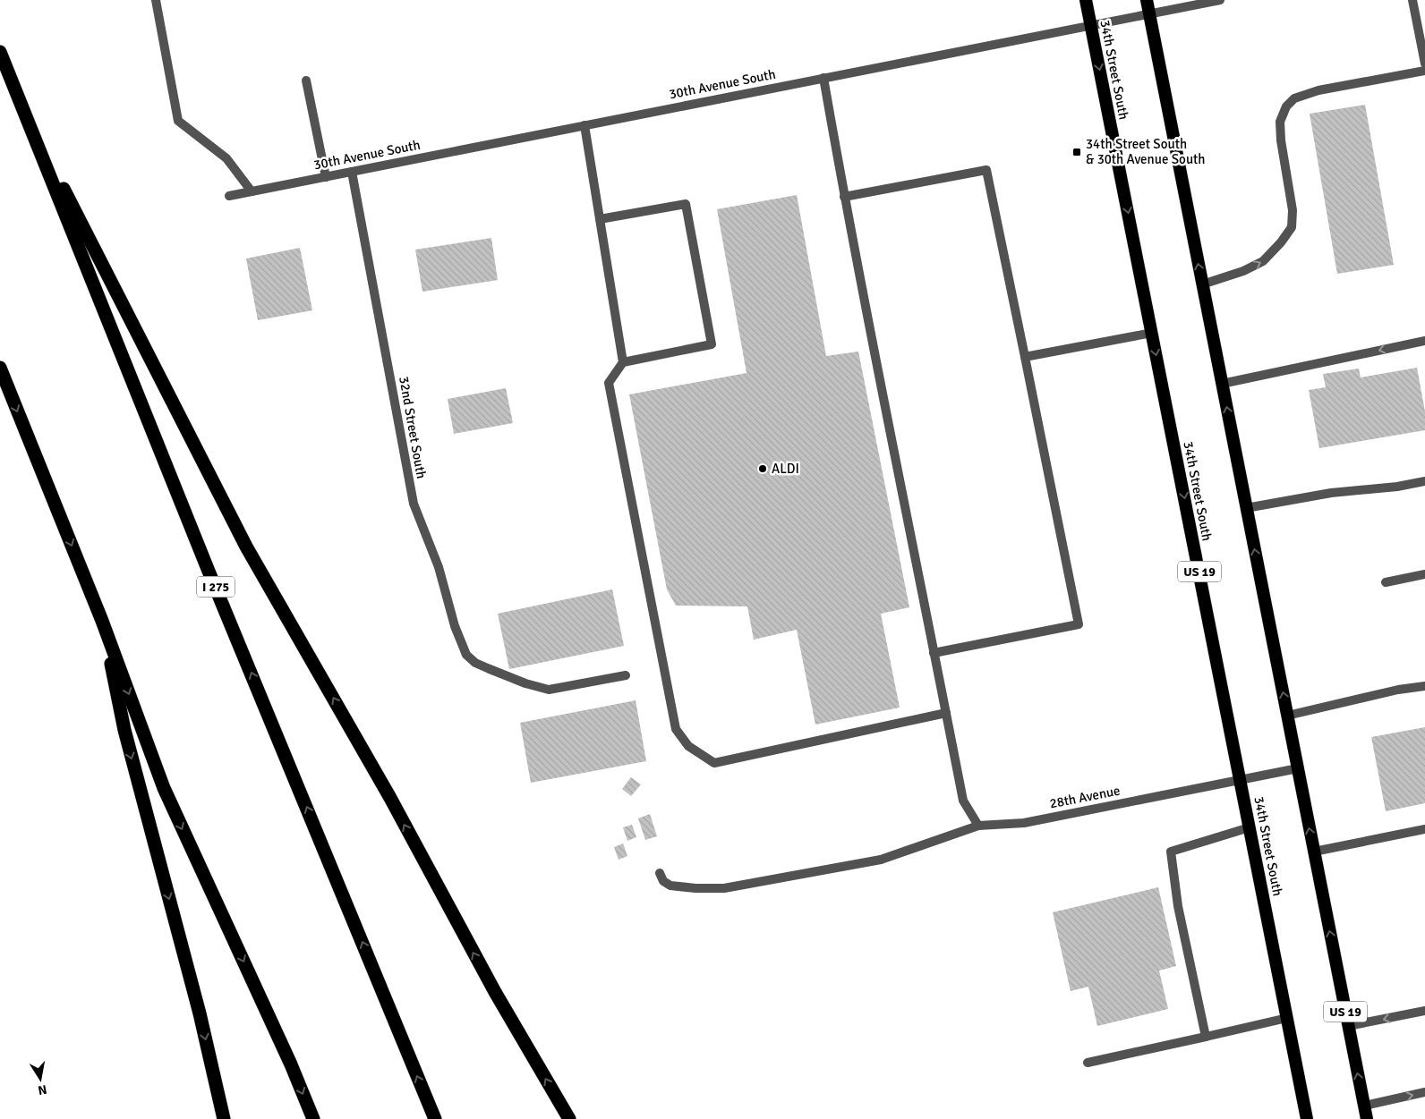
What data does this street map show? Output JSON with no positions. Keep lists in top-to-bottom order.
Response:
{
  "streets": {
    "highway": ["34th Street South", "US 19", "I 275"],
    "street": ["30th Avenue South", "32nd Street South", "28th Avenue"]
  },
  "crossings": [
    ["34th Street South", "30th Avenue South"],
    ["34th Street South", "28th Avenue"],
    ["30th Avenue South", "32nd Street South"],
    ["30th Avenue South", "US 19"],
    ["US 19", "28th Avenue"]
  ],
  "places": {
    "transit": ["34th Street South & 30th Avenue South"],
    "other": ["ALDI"]
  },
  "north": "bottom"
}
